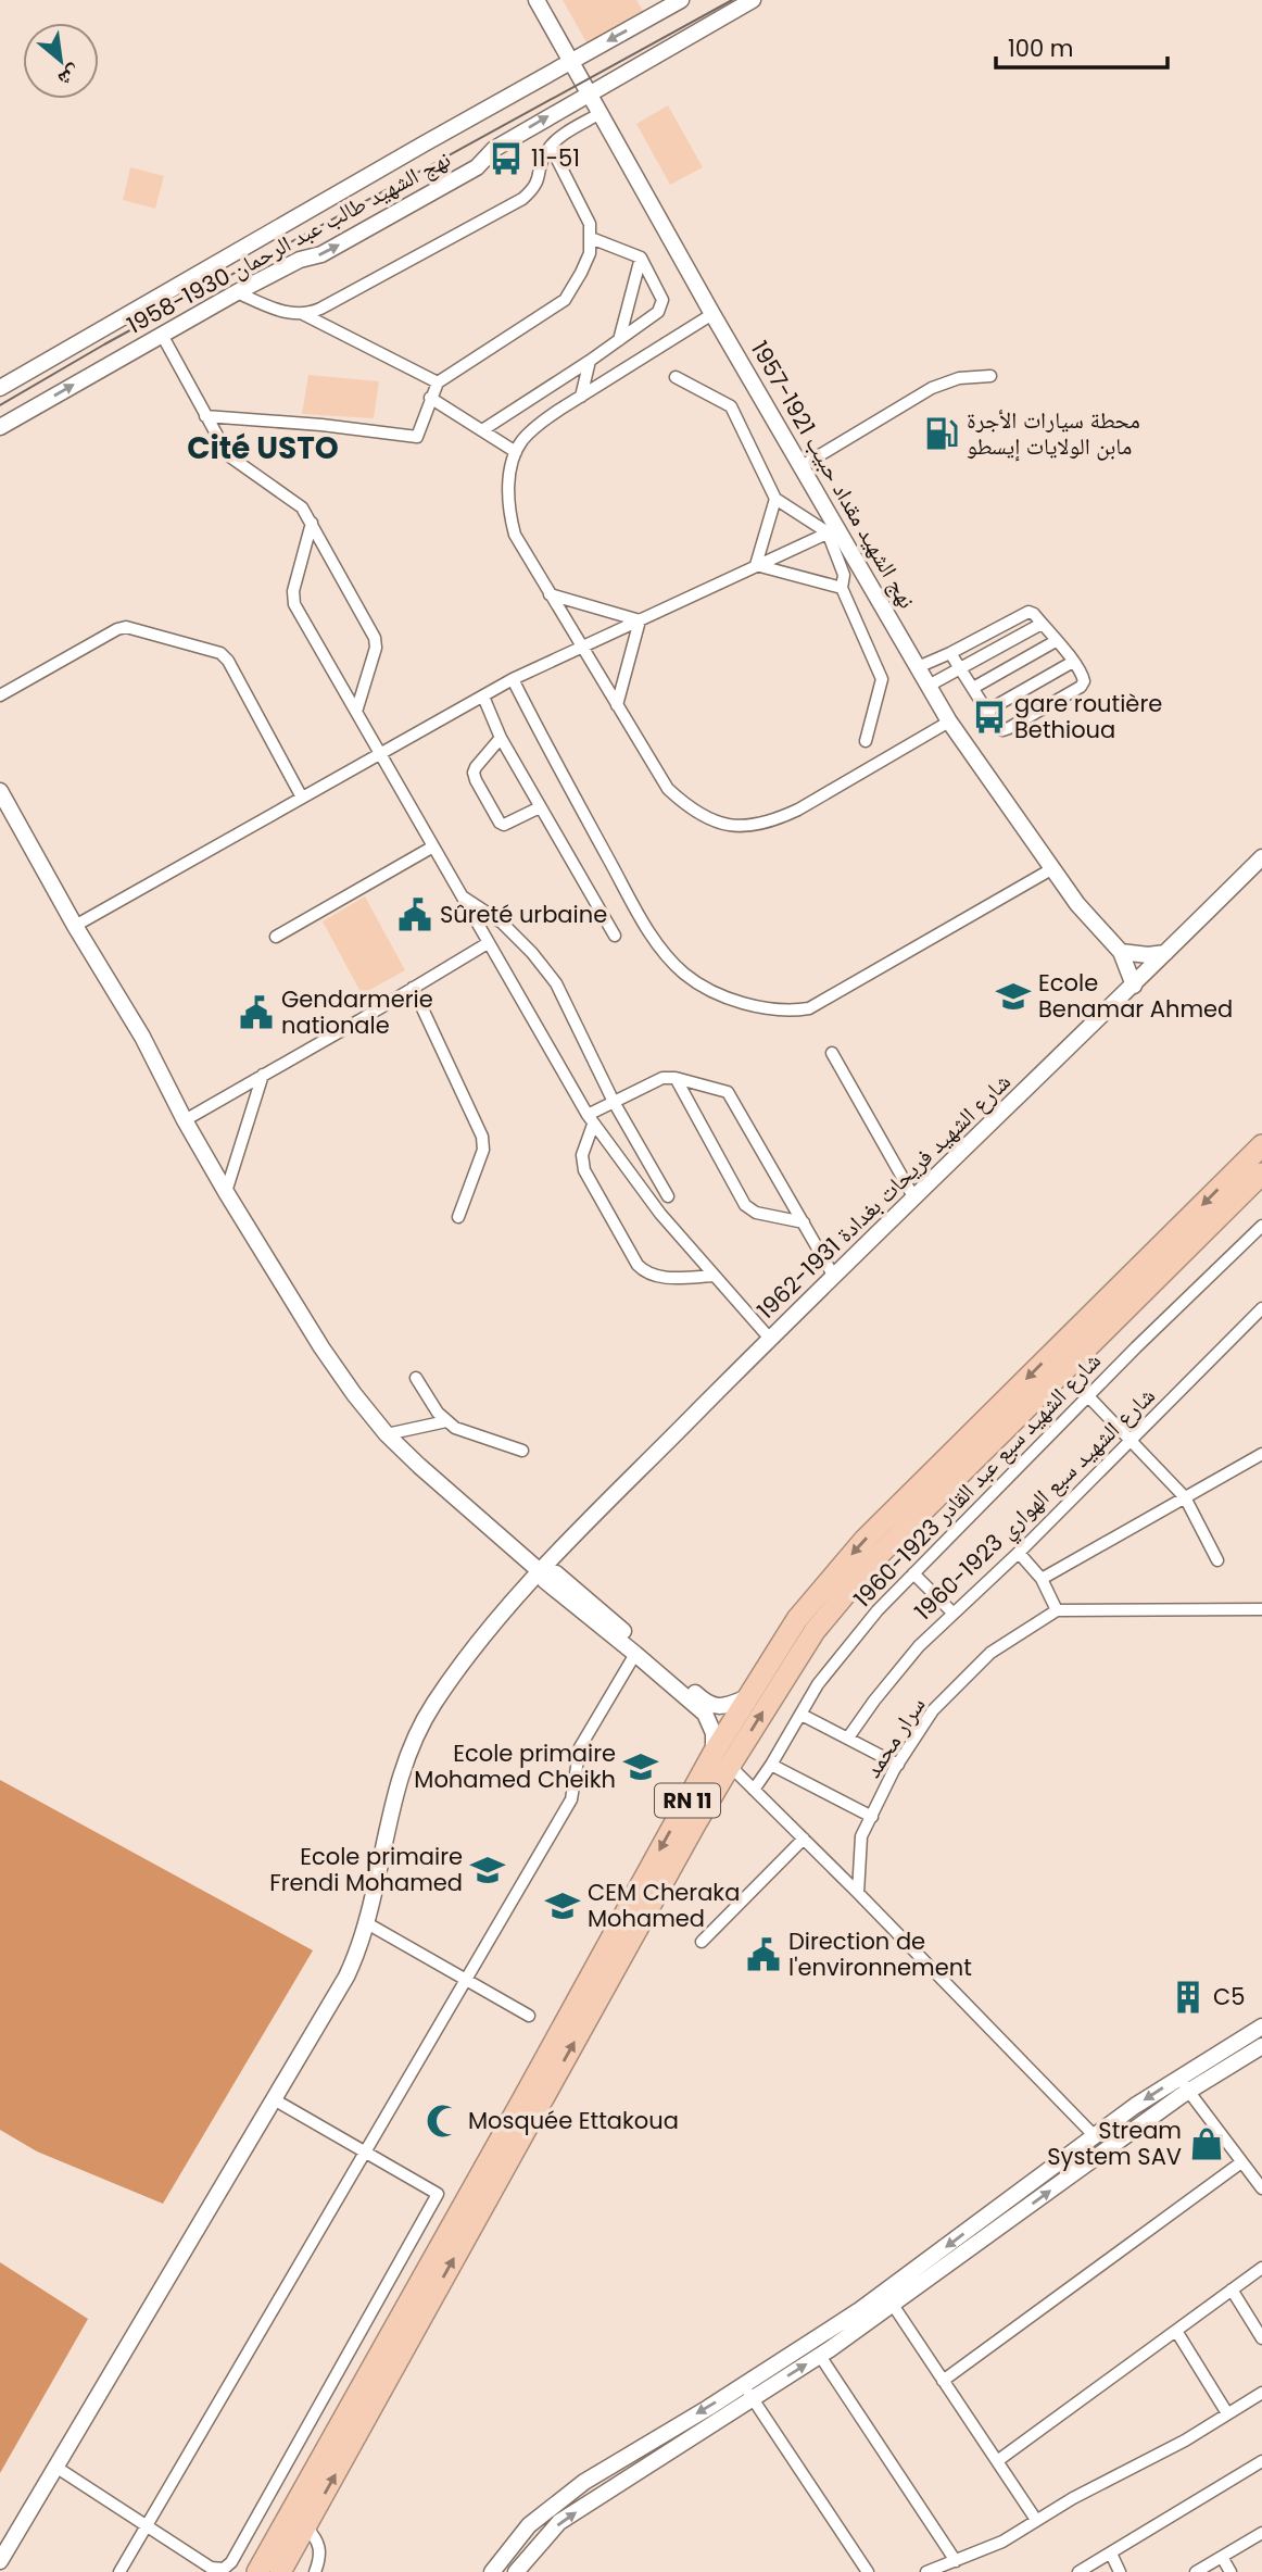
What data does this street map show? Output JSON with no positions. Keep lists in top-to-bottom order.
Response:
{
  "streets": {
    "highway": ["RN 11"],
    "main road": ["نهج الشهيد طالب عبد الرحمان 1930-1958", "نهج الشهيد مقداد حبيب 1921-1957", "شارع الشهيد فريحات بغدادة 1931-1962"],
    "street": ["شارع الشهيد سبع عبد القادر 1923-1960", "شارع الشهيد سبع الهواري 1923-1960", "سرار محمد"]
  },
  "crossings": [
    ["نهج الشهيد طالب عبد الرحمان 1930-1958", "نهج الشهيد مقداد حبيب 1921-1957"]
  ],
  "districts": ["Cité USTO"],
  "places": {
    "bus stop": ["11-51", "gare routière Bethioua"],
    "fuel station": ["محطة سيارات الأجرة مابن الولايات إيسطو"],
    "public building": ["Sûreté urbaine", "Gendarmerie nationale", "Direction de l'environnement"],
    "school or university": [
      "Ecole Benamar Ahmed",
      "Ecole primaire Mohamed Cheikh",
      "Ecole primaire Frendi Mohamed",
      "CEM Cheraka Mohamed"
    ],
    "building": ["C5"],
    "mosque": ["Mosquée Ettakoua"],
    "shop": ["Stream System SAV"]
  },
  "scale_bar": "100 m",
  "north": "bottom right"
}
